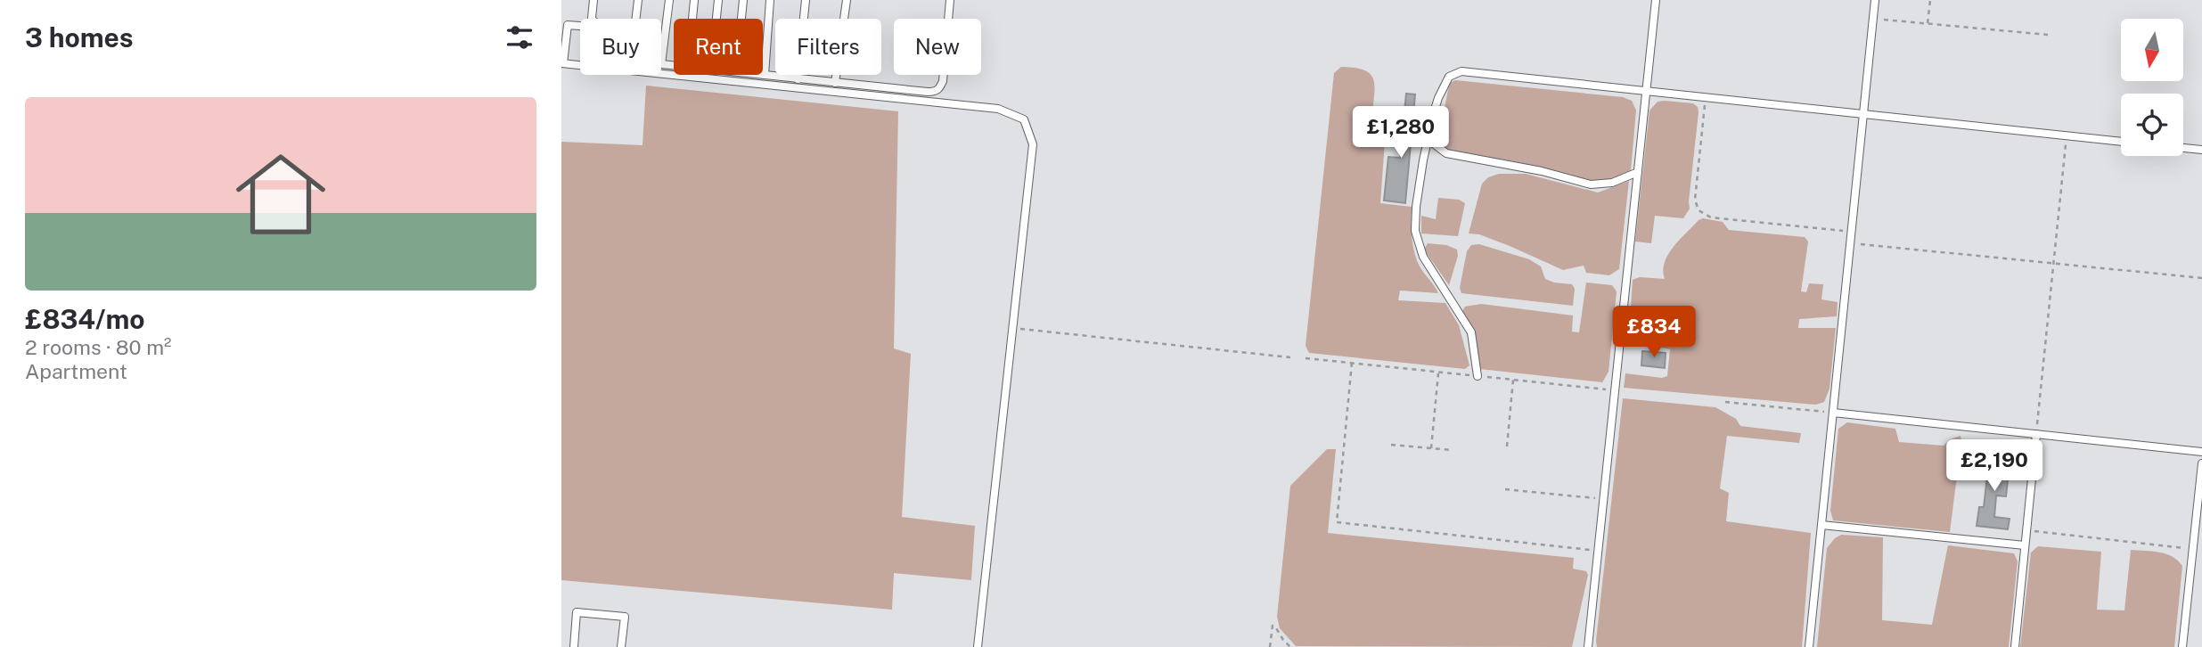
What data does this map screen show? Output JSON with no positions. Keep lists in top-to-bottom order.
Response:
{
  "north": "bottom",
  "page": {
    "heading": "3 homes",
    "chip": [
      "Buy",
      "Rent",
      "Filters",
      "New"
    ],
    "list": [
      {
        "name": "£834/mo",
        "note": "2 rooms · 80 m² · Apartment"
      }
    ],
    "price": ["£1,280", "£834", "£2,190"]
  }
}
